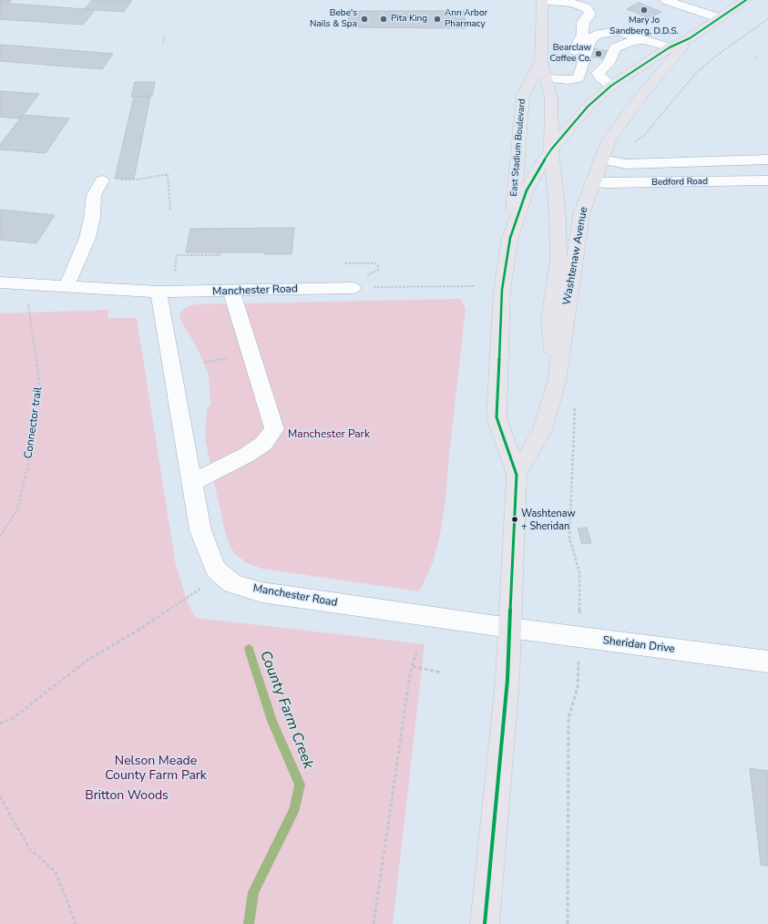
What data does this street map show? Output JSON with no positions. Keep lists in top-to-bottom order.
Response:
{
  "streets": {
    "main road": ["East Stadium Boulevard", "Washtenaw Avenue"],
    "street": ["Bedford Road", "Manchester Road", "Sheridan Drive"],
    "path": ["Connector trail"]
  },
  "crossings": [
    ["East Stadium Boulevard", "Washtenaw Avenue"],
    ["Bedford Road", "Washtenaw Avenue"],
    ["Washtenaw Avenue", "Manchester Road"],
    ["Washtenaw Avenue", "Sheridan Drive"],
    ["Manchester Road", "Sheridan Drive"]
  ],
  "water": ["County Farm Creek"],
  "parks": ["Manchester Park", "Nelson Meade County Farm Park", "Britton Woods"],
  "places": [
    "Mary Jo Sandberg, D.D.S.",
    "Bebe's Nails & Spa",
    "Pita King",
    "Ann Arbor Pharmacy",
    "Bearclaw Coffee Co.",
    "Washtenaw + Sheridan"
  ]
}
